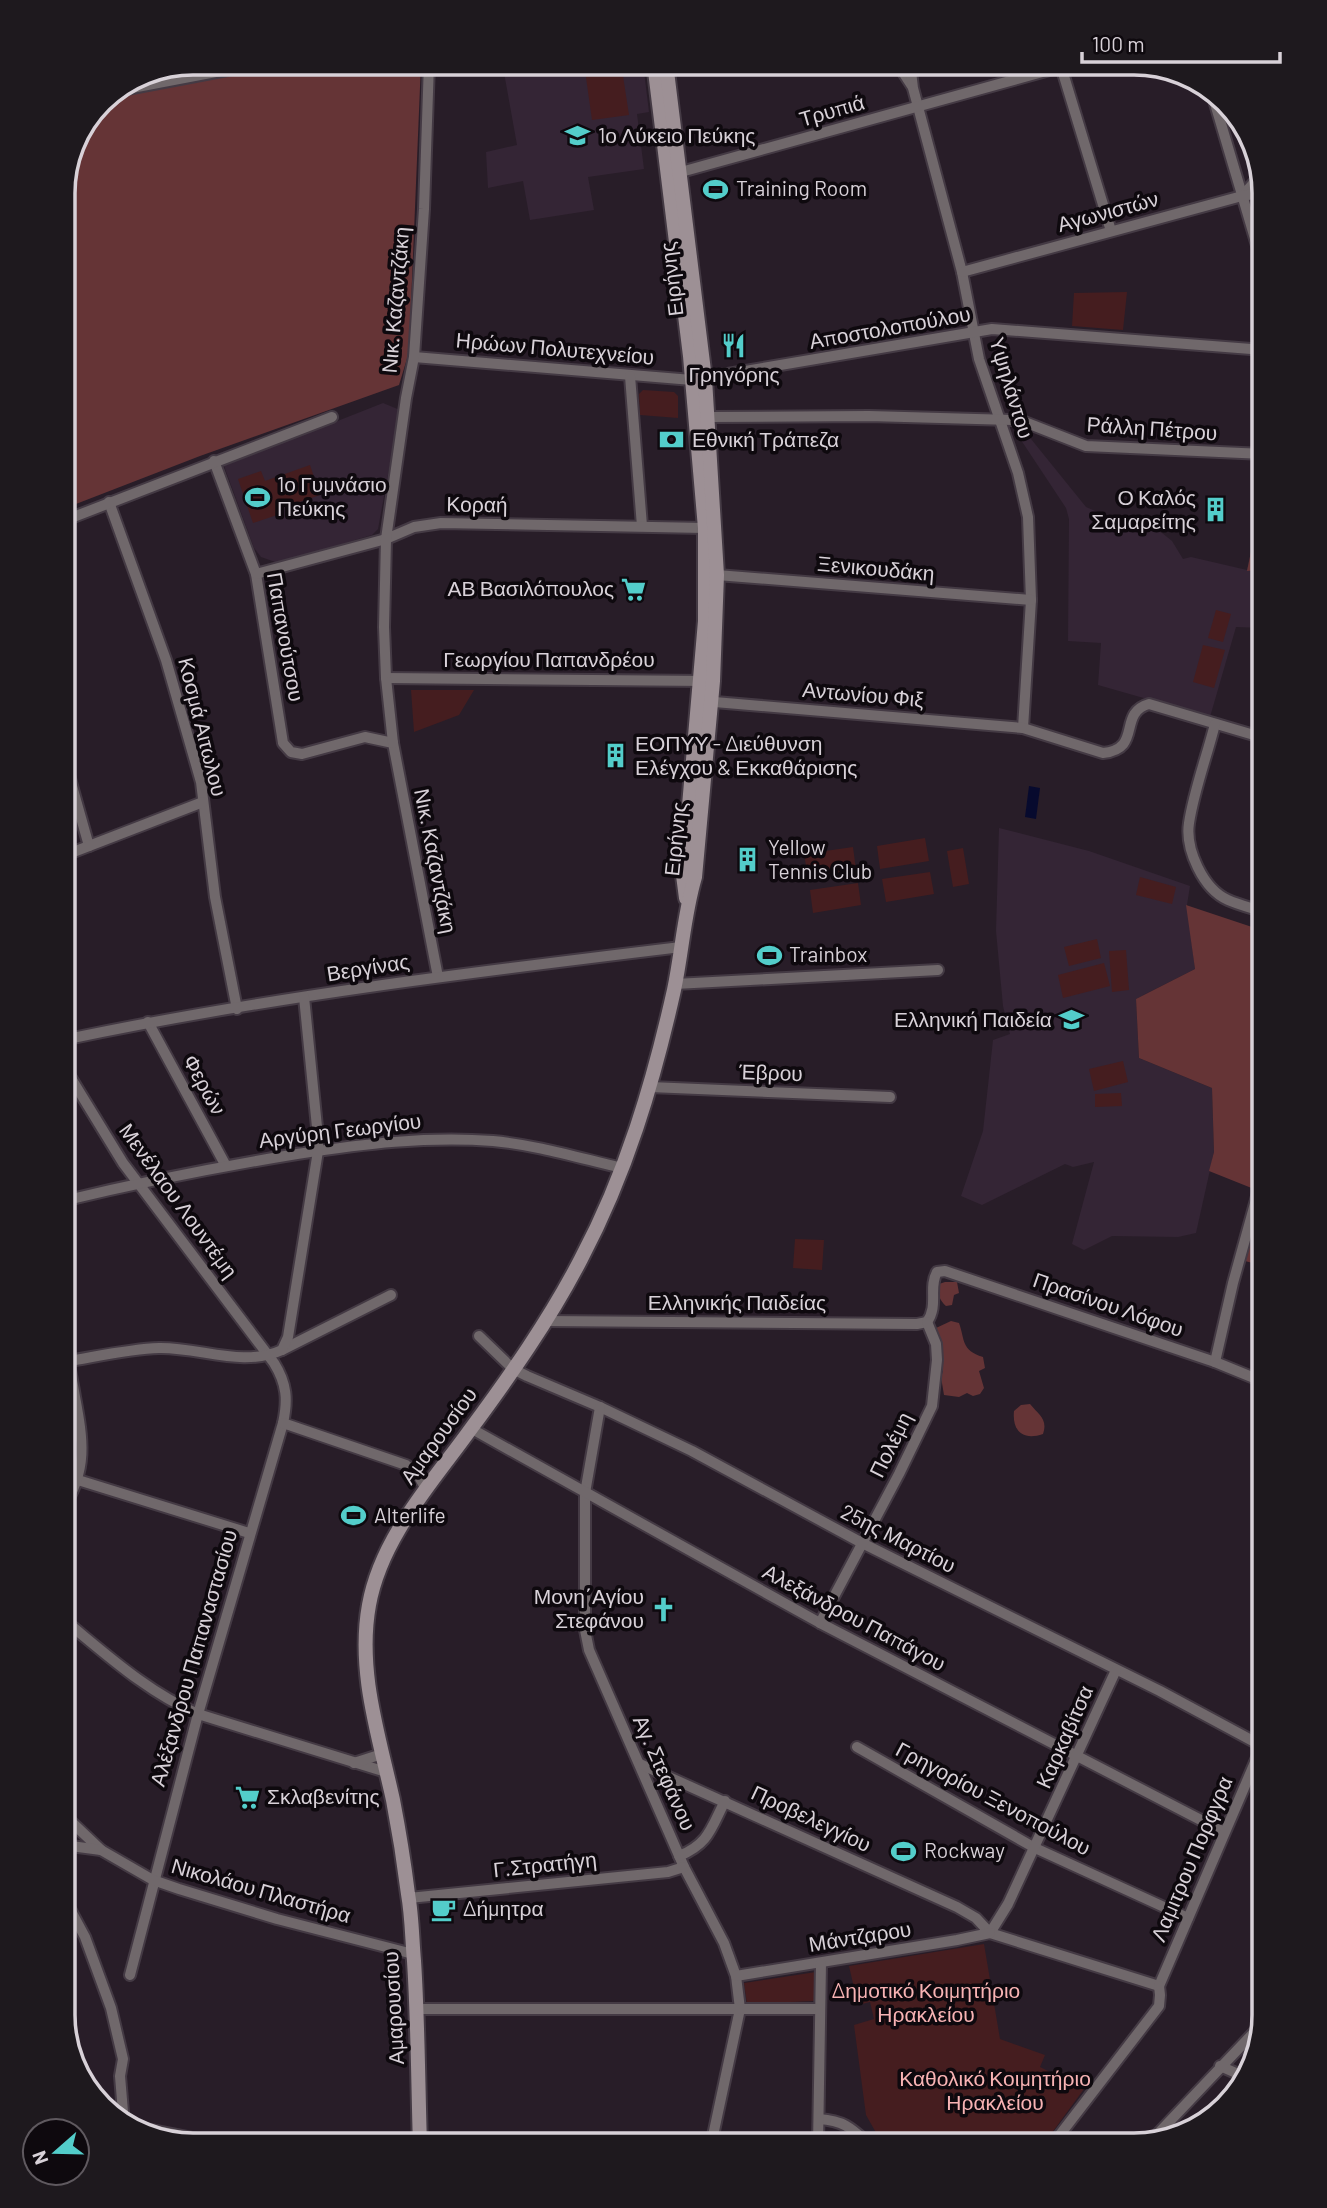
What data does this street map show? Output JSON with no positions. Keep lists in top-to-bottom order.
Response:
{
  "streets": {
    "main road": ["Ειρήνης", "Αμαρουσίου"],
    "street": [
      "Τρυπιά",
      "Αγωνιστών",
      "Νικ. Καζαντζάκη",
      "Αποστολοπούλου",
      "Ηρώων Πολυτεχνείου",
      "Υψηλάντου",
      "Ράλλη Πέτρου",
      "Κοραή",
      "Ξενικουδάκη",
      "Παπανούτσου",
      "Γεωργίου Παπανδρέου",
      "Αντωνίου Φιξ",
      "Κοσμά Αιτωλου",
      "Βεργίνας",
      "Έβρου",
      "Φερών",
      "Αργύρη Γεωργίου",
      "Μενέλαου Λουντέμη",
      "Ελληνικής Παιδείας",
      "Πρασίνου Λόφου",
      "Πολέμη",
      "25ης Μαρτίου",
      "Αλεξάνδρου Παπάγου",
      "Αλέξανδρου Παπαναστασίου",
      "Καρκαβίτσα",
      "Αγ. Στεφάνου",
      "Γρηγορίου Ξενοπούλου",
      "Προβελεγγίου",
      "Λαμιτρου Πορφγρα",
      "Γ.Στρατήγη",
      "Νικολάου Πλαστήρα",
      "Μάντζαρου"
    ]
  },
  "crossings": [
    ["Τρυπιά", "Ειρήνης"],
    ["Τρυπιά", "Υψηλάντου"],
    ["Αγωνιστών", "Υψηλάντου"],
    ["Ειρήνης", "Αποστολοπούλου"],
    ["Ειρήνης", "Ηρώων Πολυτεχνείου"],
    ["Ειρήνης", "Ράλλη Πέτρου"],
    ["Ειρήνης", "Κοραή"],
    ["Ειρήνης", "Ξενικουδάκη"],
    ["Ειρήνης", "Γεωργίου Παπανδρέου"],
    ["Ειρήνης", "Αντωνίου Φιξ"],
    ["Ειρήνης", "Αμαρουσίου"],
    ["Νικ. Καζαντζάκη", "Ηρώων Πολυτεχνείου"],
    ["Νικ. Καζαντζάκη", "Κοραή"],
    ["Νικ. Καζαντζάκη", "Παπανούτσου"],
    ["Νικ. Καζαντζάκη", "Γεωργίου Παπανδρέου"],
    ["Νικ. Καζαντζάκη", "Βεργίνας"],
    ["Αποστολοπούλου", "Ηρώων Πολυτεχνείου"],
    ["Αποστολοπούλου", "Υψηλάντου"],
    ["Υψηλάντου", "Ράλλη Πέτρου"],
    ["Υψηλάντου", "Ξενικουδάκη"],
    ["Υψηλάντου", "Αντωνίου Φιξ"],
    ["Κοραή", "Παπανούτσου"],
    ["Κοσμά Αιτωλου", "Βεργίνας"],
    ["Βεργίνας", "Φερών"],
    ["Βεργίνας", "Αμαρουσίου"],
    ["Έβρου", "Αμαρουσίου"],
    ["Φερών", "Αργύρη Γεωργίου"],
    ["Αργύρη Γεωργίου", "Μενέλαου Λουντέμη"],
    ["Αργύρη Γεωργίου", "Αμαρουσίου"],
    ["Μενέλαου Λουντέμη", "Αλέξανδρου Παπαναστασίου"],
    ["Ελληνικής Παιδείας", "Αμαρουσίου"],
    ["Ελληνικής Παιδείας", "Πολέμη"],
    ["Πρασίνου Λόφου", "Πολέμη"],
    ["Αμαρουσίου", "25ης Μαρτίου"],
    ["Αμαρουσίου", "Αλεξάνδρου Παπάγου"],
    ["Αμαρουσίου", "Γ.Στρατήγη"],
    ["Αμαρουσίου", "Νικολάου Πλαστήρα"],
    ["Πολέμη", "25ης Μαρτίου"],
    ["Πολέμη", "Αλεξάνδρου Παπάγου"],
    ["25ης Μαρτίου", "Καρκαβίτσα"],
    ["25ης Μαρτίου", "Αγ. Στεφάνου"],
    ["Αλεξάνδρου Παπάγου", "Καρκαβίτσα"],
    ["Αλεξάνδρου Παπάγου", "Αγ. Στεφάνου"],
    ["Αλεξάνδρου Παπάγου", "Λαμιτρου Πορφγρα"],
    ["Αλέξανδρου Παπαναστασίου", "Νικολάου Πλαστήρα"],
    ["Καρκαβίτσα", "Γρηγορίου Ξενοπούλου"],
    ["Καρκαβίτσα", "Προβελεγγίου"],
    ["Καρκαβίτσα", "Μάντζαρου"],
    ["Αγ. Στεφάνου", "Προβελεγγίου"],
    ["Αγ. Στεφάνου", "Γ.Στρατήγη"],
    ["Αγ. Στεφάνου", "Μάντζαρου"],
    ["Γρηγορίου Ξενοπούλου", "Λαμιτρου Πορφγρα"],
    ["Προβελεγγίου", "Λαμιτρου Πορφγρα"],
    ["Προβελεγγίου", "Μάντζαρου"]
  ],
  "parks": ["Δημοτικό Κοιμητήριο Ηρακλείου", "Καθολικό Κοιμητήριο Ηρακλείου"],
  "places": {
    "school or university": ["1ο Λύκειο Πεύκης", "Ελληνική Παιδεία"],
    "sports": [
      "Training Room",
      "1ο Γυμνάσιο Πεύκης",
      "Trainbox",
      "Alterlife",
      "Rockway"
    ],
    "restaurant": ["Γρηγόρης"],
    "bank": ["Εθνική Τράπεζα"],
    "building": ["Ο Καλός Σαμαρείτης", "ΕΟΠΥΥ - Διεύθυνση Ελέγχου & Εκκαθάρισης", "Yellow Tennis Club"],
    "supermarket": ["ΑΒ Βασιλόπουλος", "Σκλαβενίτης"],
    "church": ["Μονη΄Αγίου Στεφάνου"],
    "cafe": ["Δήμητρα"]
  },
  "scale_bar": "100 m",
  "north": "left"
}
